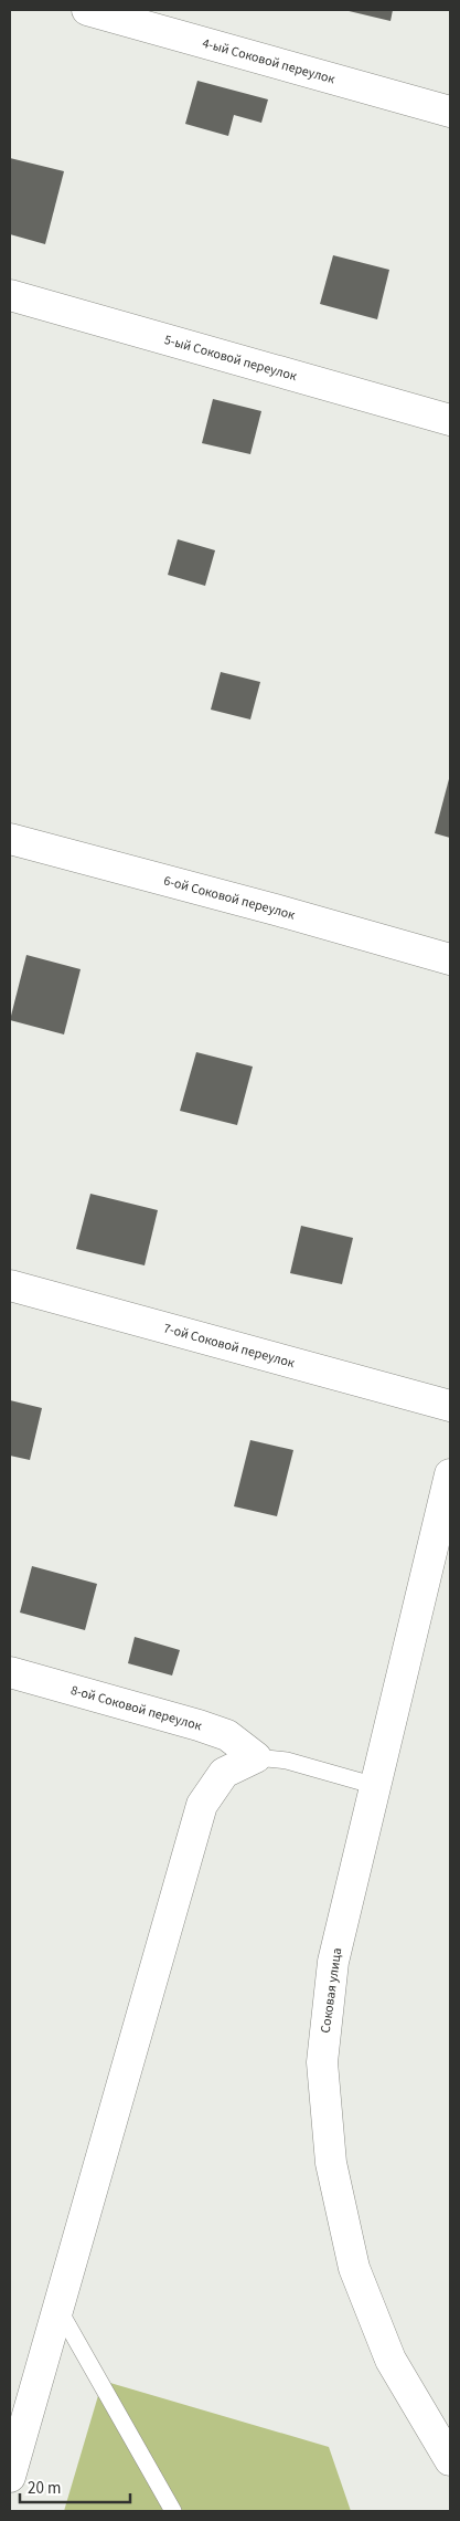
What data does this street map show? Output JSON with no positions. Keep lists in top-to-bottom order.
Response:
{
  "streets": {
    "street": [
      "4-ый Соковой переулок",
      "5-ый Соковой переулок",
      "6-ой Соковой переулок",
      "7-ой Соковой переулок",
      "8-ой Соковой переулок",
      "Соковая улица"
    ]
  },
  "scale_bar": "20 m"
}
